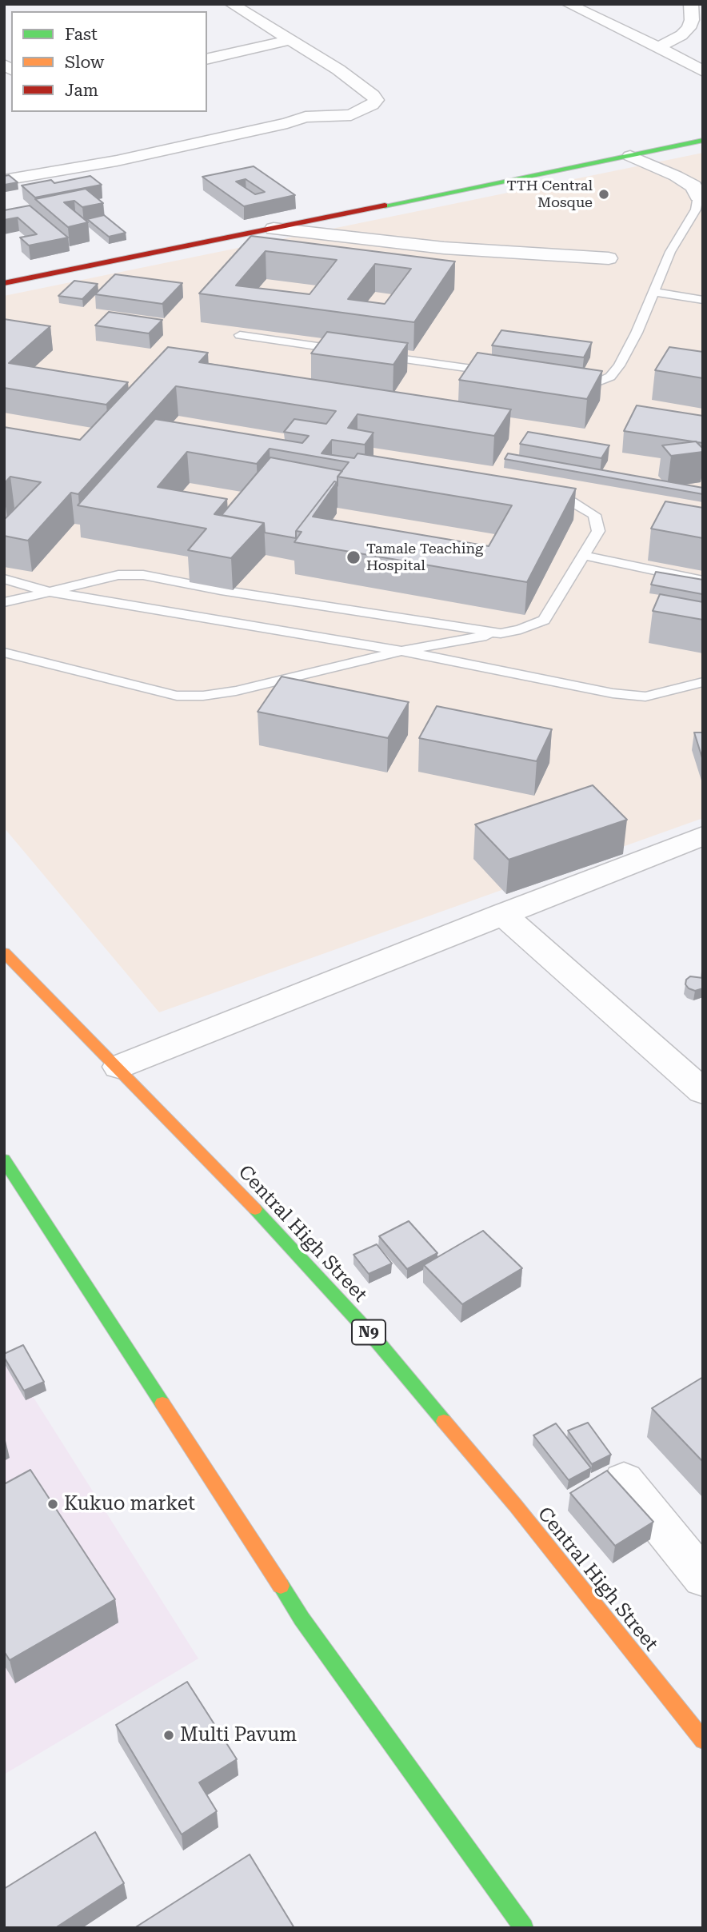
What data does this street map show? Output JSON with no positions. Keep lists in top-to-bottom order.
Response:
{
  "streets": {
    "main road": ["Central High Street", "N9"]
  },
  "places": [
    "TTH Central Mosque",
    "Tamale Teaching Hospital",
    "Kukuo market",
    "Multi Pavum"
  ],
  "legend": ["Fast", "Slow", "Jam"]
}
